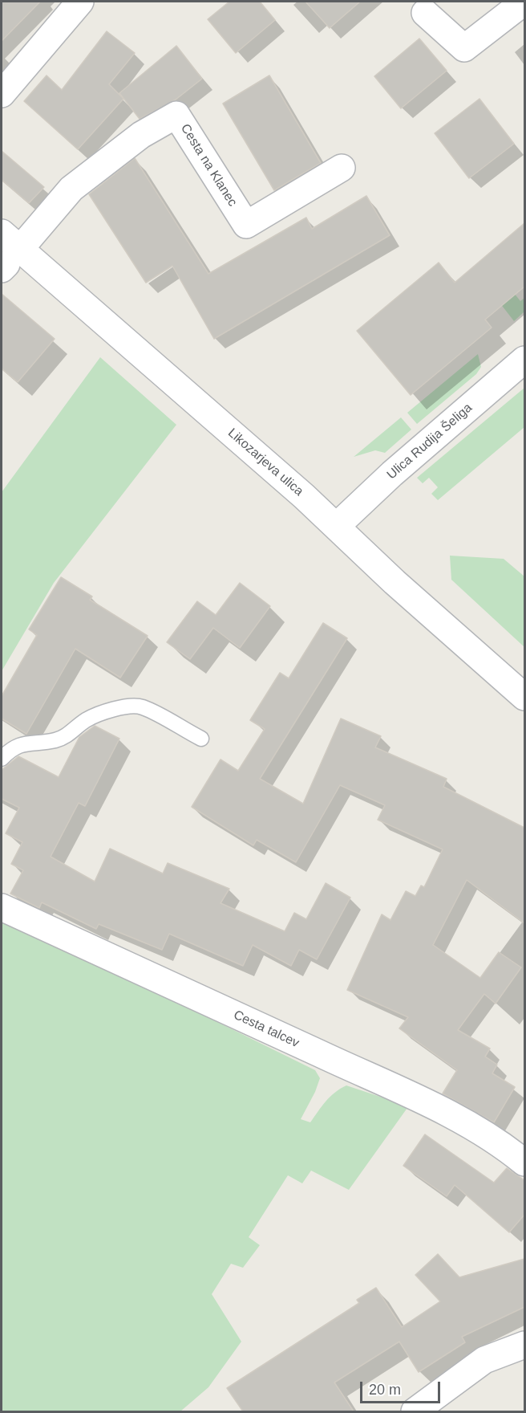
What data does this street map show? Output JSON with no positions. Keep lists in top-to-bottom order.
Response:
{
  "streets": {
    "street": [
      "Cesta na Klanec",
      "Ulica Rudija Šeliga",
      "Likozarjeva ulica",
      "Cesta talcev"
    ]
  },
  "crossings": [
    ["Cesta na Klanec", "Likozarjeva ulica"],
    ["Ulica Rudija Šeliga", "Likozarjeva ulica"]
  ],
  "scale_bar": "20 m"
}
